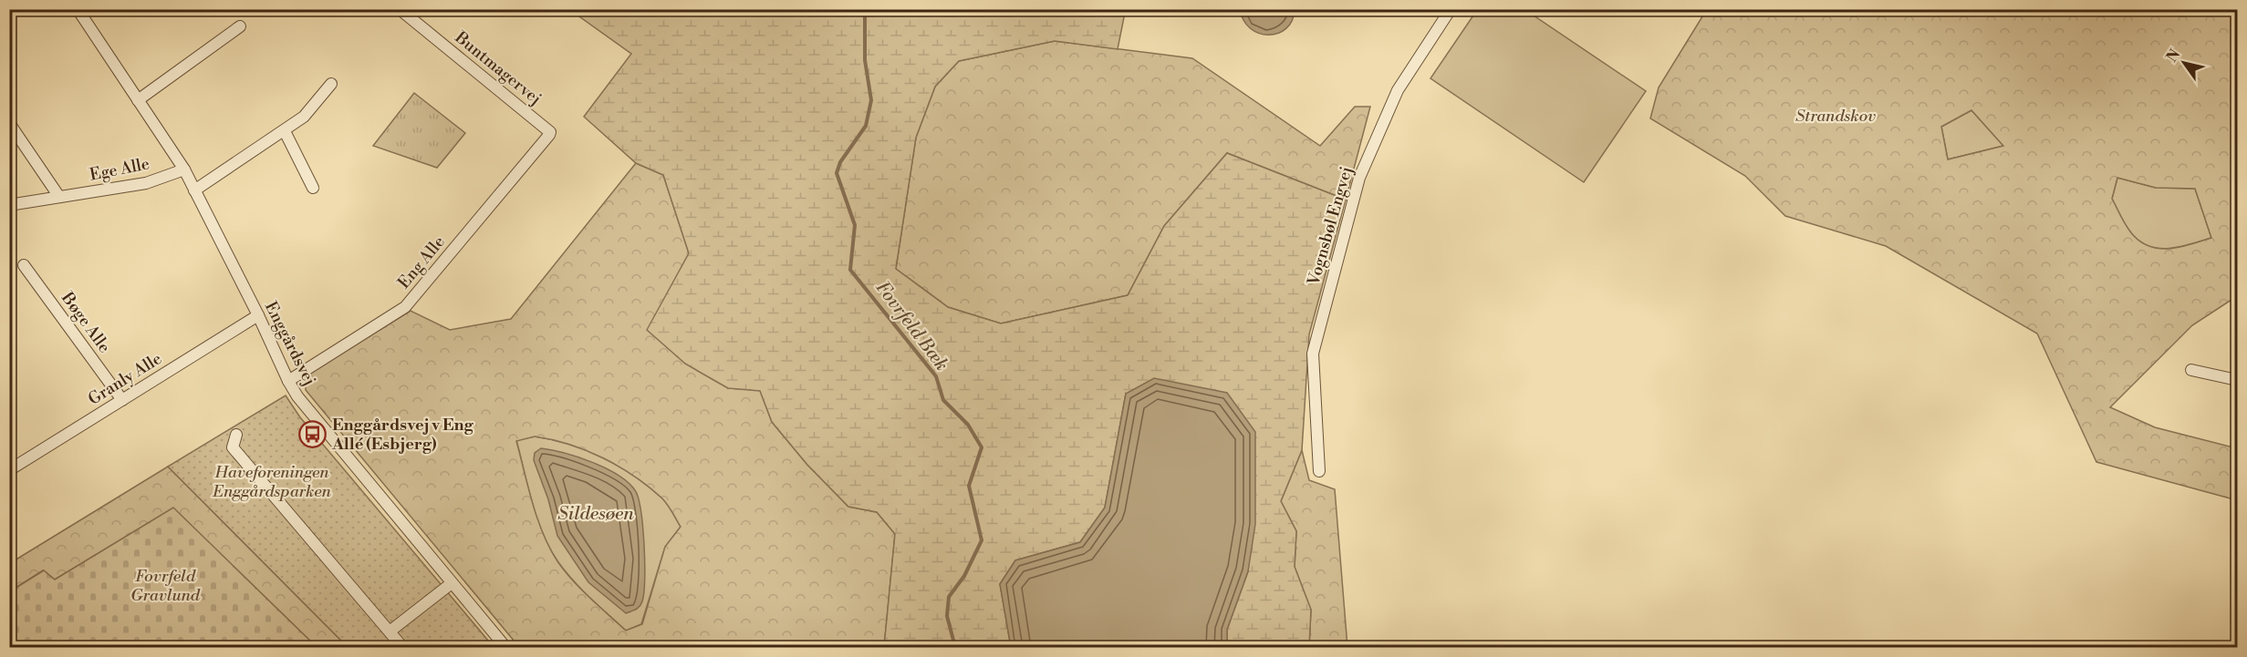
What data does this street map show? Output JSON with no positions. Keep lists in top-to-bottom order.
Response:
{
  "streets": {
    "street": [
      "Buntmagervej",
      "Ege Alle",
      "Vognsbøl Engvej",
      "Eng Alle",
      "Bøge Alle",
      "Enggårdsvej",
      "Granly Alle"
    ]
  },
  "crossings": [
    ["Buntmagervej", "Eng Alle"],
    ["Ege Alle", "Enggårdsvej"],
    ["Eng Alle", "Enggårdsvej"],
    ["Bøge Alle", "Granly Alle"],
    ["Enggårdsvej", "Granly Alle"]
  ],
  "water": ["Fovrfeld Bæk", "Sildesøen"],
  "parks": ["Strandskov", "Haveforeningen Enggårdsparken", "Fovrfeld Gravlund"],
  "places": {
    "bus stop": ["Enggårdsvej v Eng Allé (Esbjerg)"]
  },
  "north": "top left"
}
